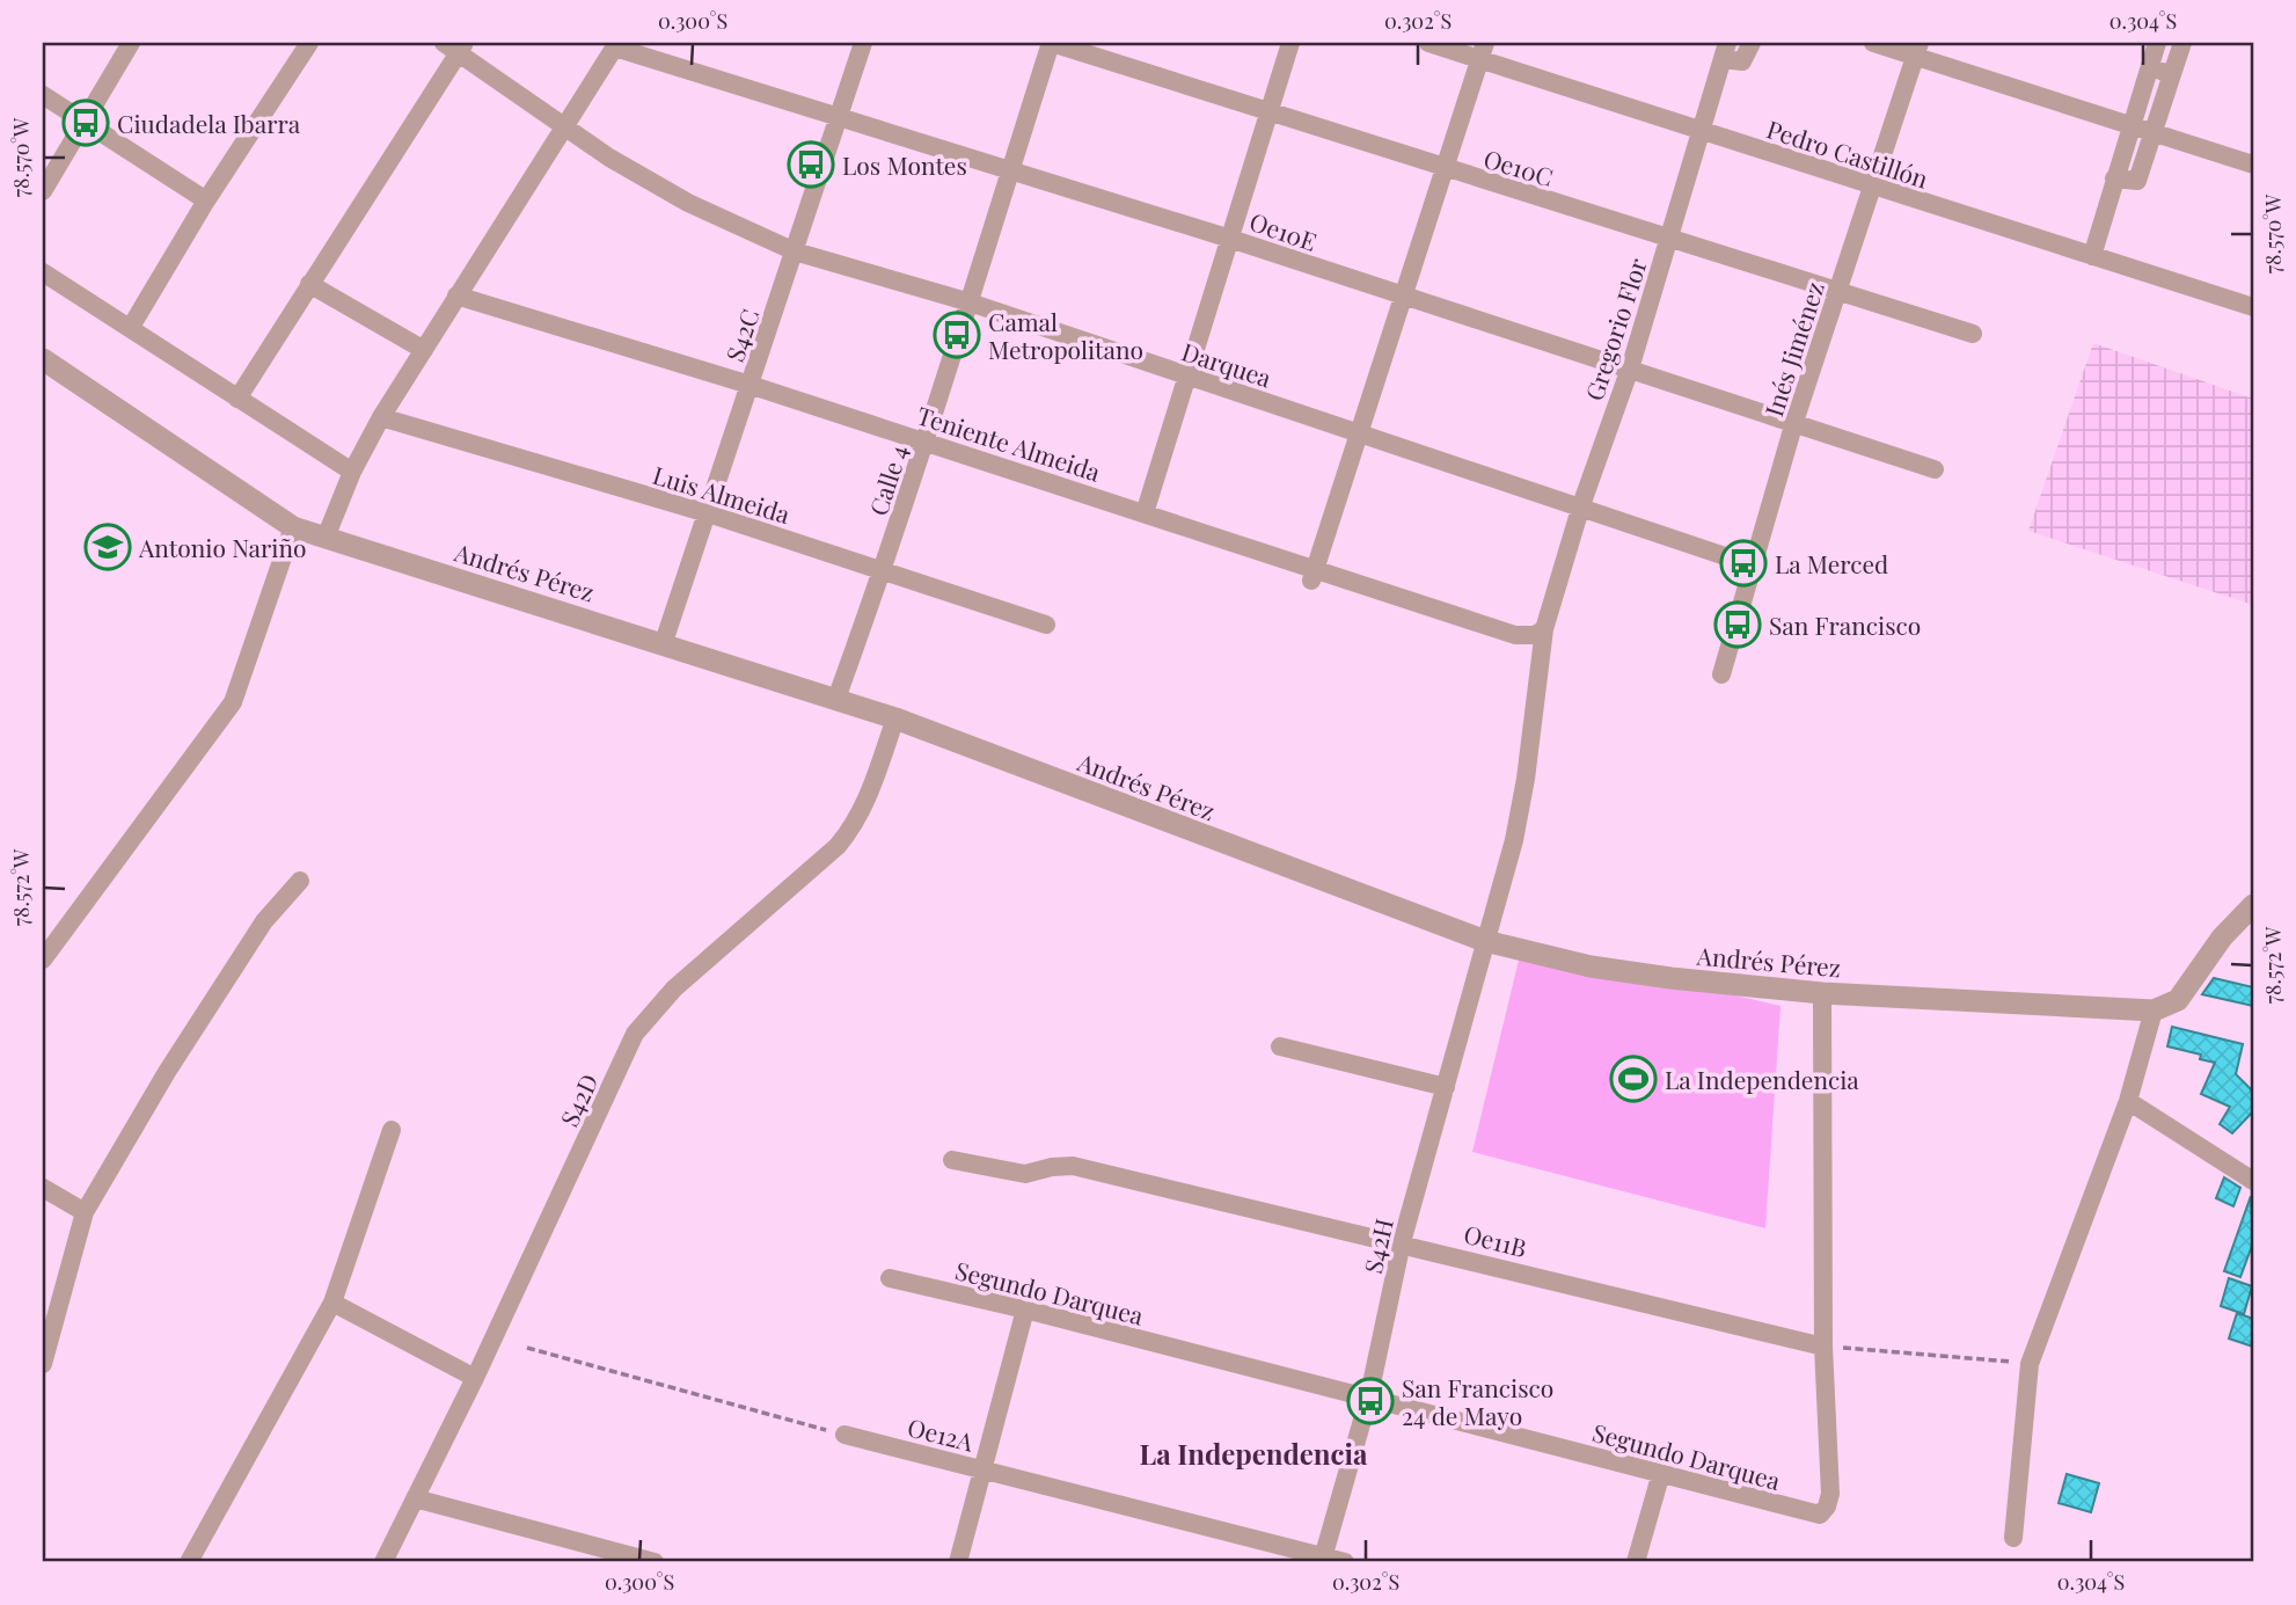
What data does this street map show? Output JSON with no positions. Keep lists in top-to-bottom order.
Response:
{
  "streets": {
    "street": [
      "Pedro Castillón",
      "Oe10C",
      "Oe10E",
      "Gregorio Flor",
      "S42C",
      "Inés Jiménez",
      "Darquea",
      "Teniente Almeida",
      "Calle 4",
      "Luis Almeida",
      "Andrés Pérez",
      "S42D",
      "Oe11B",
      "S42H",
      "Segundo Darquea",
      "Oe12A"
    ]
  },
  "crossings": [
    ["Pedro Castillón", "Gregorio Flor"],
    ["Pedro Castillón", "Inés Jiménez"],
    ["Oe10C", "Gregorio Flor"],
    ["Oe10C", "Inés Jiménez"],
    ["Oe10C", "Calle 4"],
    ["Oe10E", "Gregorio Flor"],
    ["Oe10E", "S42C"],
    ["Oe10E", "Inés Jiménez"],
    ["Oe10E", "Calle 4"],
    ["Gregorio Flor", "Darquea"],
    ["Gregorio Flor", "Teniente Almeida"],
    ["Gregorio Flor", "Andrés Pérez"],
    ["Gregorio Flor", "S42H"],
    ["S42C", "Darquea"],
    ["S42C", "Teniente Almeida"],
    ["S42C", "Luis Almeida"],
    ["S42C", "Andrés Pérez"],
    ["Inés Jiménez", "Darquea"],
    ["Darquea", "Calle 4"],
    ["Teniente Almeida", "Calle 4"],
    ["Calle 4", "Luis Almeida"],
    ["Calle 4", "Andrés Pérez"],
    ["Andrés Pérez", "S42D"],
    ["Andrés Pérez", "S42H"],
    ["Andrés Pérez", "Segundo Darquea"],
    ["Oe11B", "S42H"],
    ["Oe11B", "Segundo Darquea"],
    ["S42H", "Segundo Darquea"],
    ["S42H", "Oe12A"]
  ],
  "districts": ["La Independencia"],
  "places": {
    "bus stop": [
      "Ciudadela Ibarra",
      "Los Montes",
      "Camal Metropolitano",
      "La Merced",
      "San Francisco",
      "San Francisco 24 de Mayo"
    ],
    "school or university": ["Antonio Nariño"],
    "sports": ["La Independencia"]
  },
  "coordinates": [
    "0.300°S",
    "0.302°S",
    "0.304°S",
    "78.570°W",
    "78.572°W"
  ]
}
